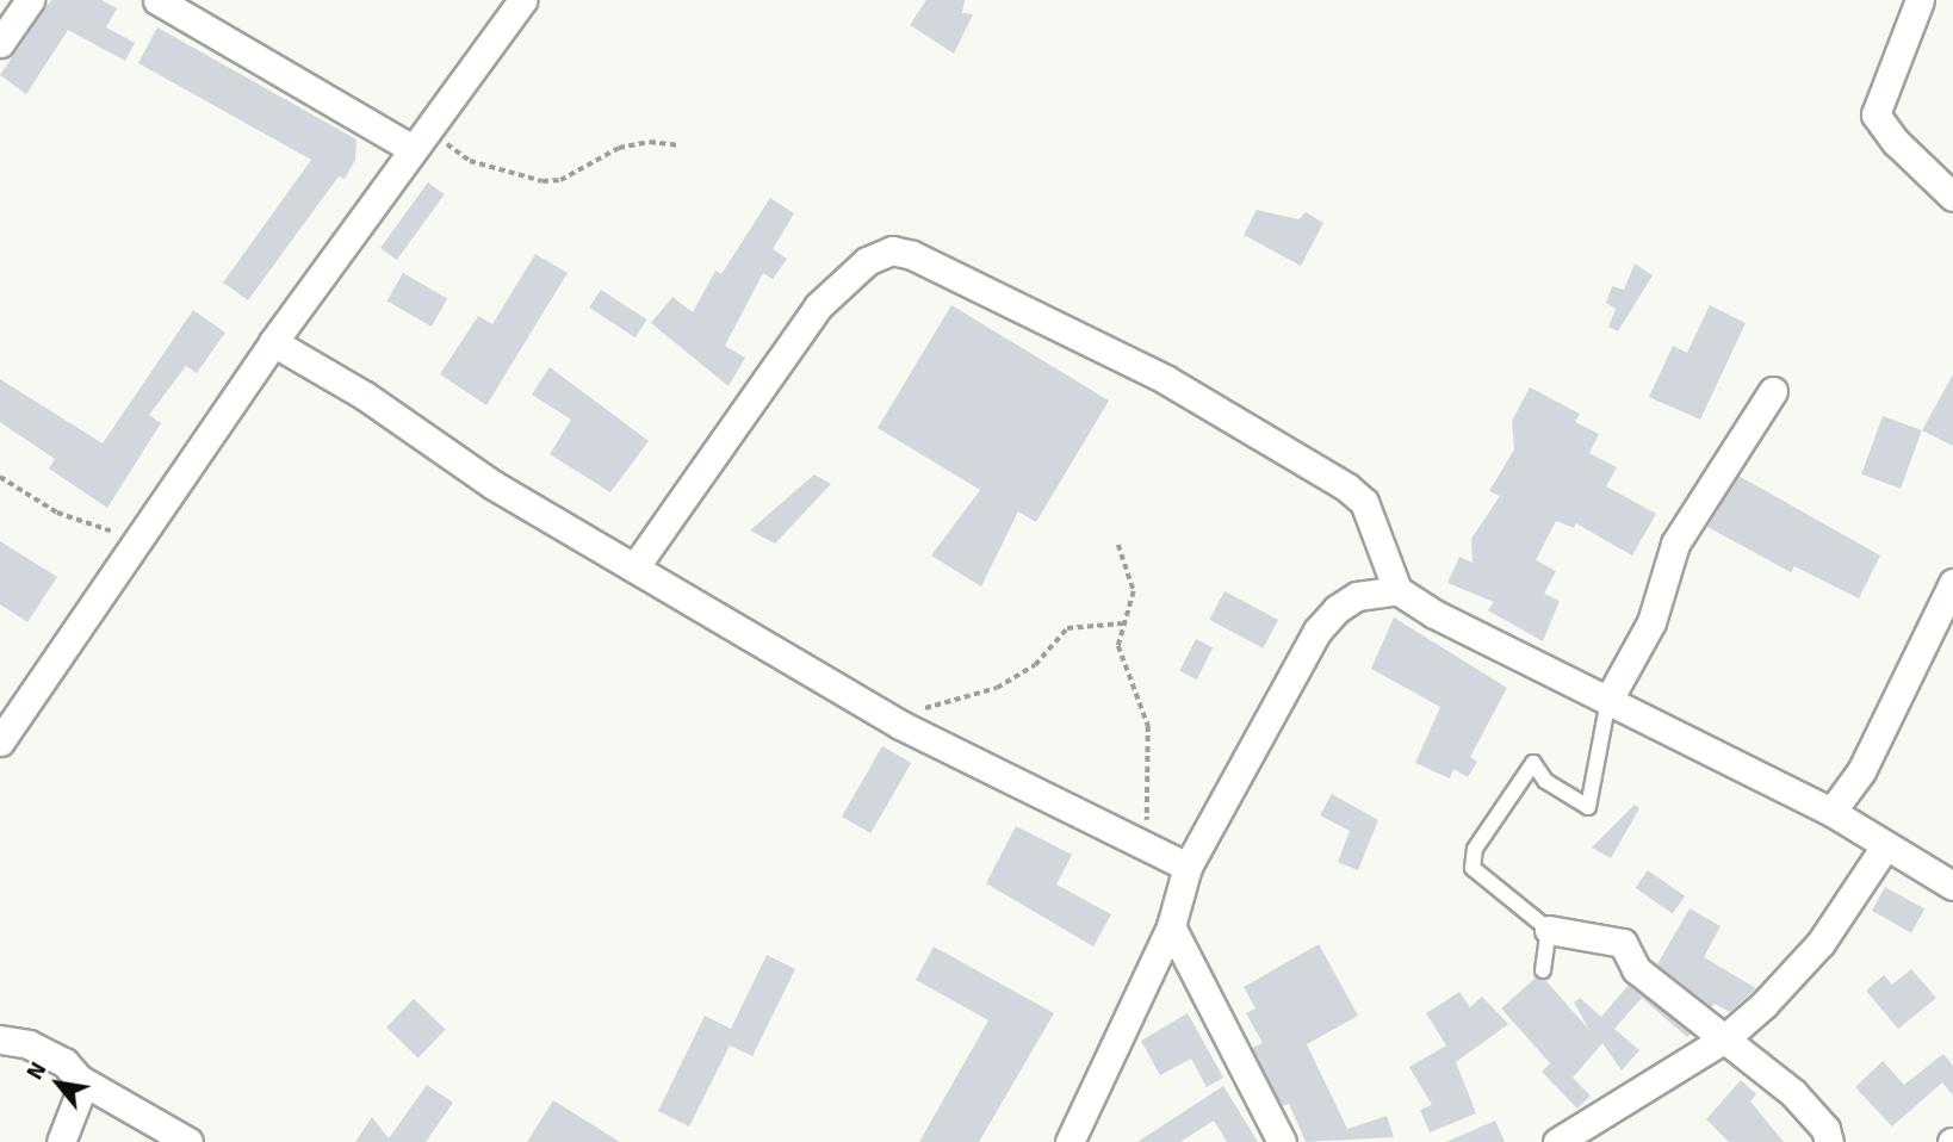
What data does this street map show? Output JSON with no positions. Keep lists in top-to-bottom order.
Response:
{
  "north": "top left"
}
